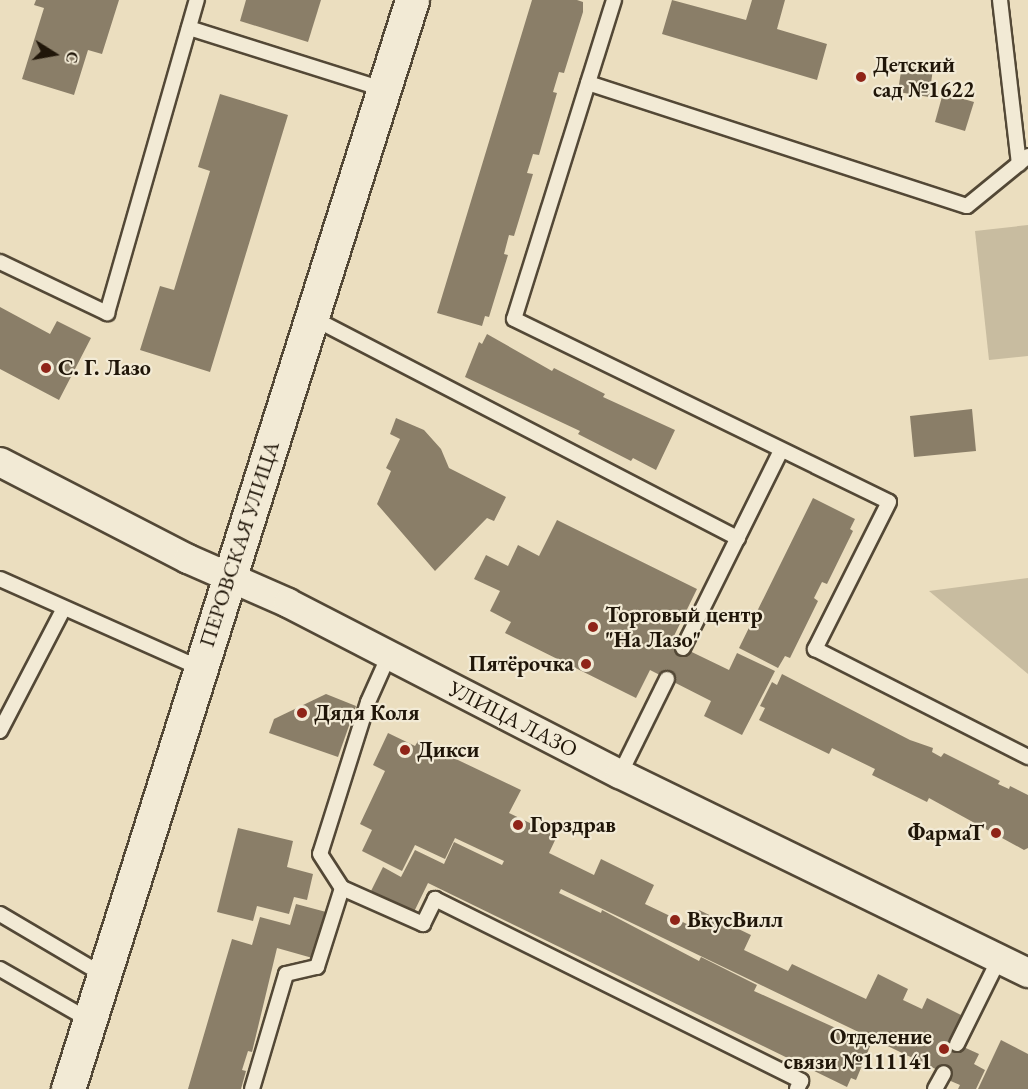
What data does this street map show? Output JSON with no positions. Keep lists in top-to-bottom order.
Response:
{
  "streets": {
    "main road": ["ПЕРОВСКАЯ УЛИЦА"],
    "street": ["УЛИЦА ЛАЗО"]
  },
  "crossings": [
    ["ПЕРОВСКАЯ УЛИЦА", "УЛИЦА ЛАЗО"]
  ],
  "places": [
    "Детский сад №1622",
    "С. Г. Лазо",
    "Торговый центр \"На Лазо\"",
    "Пятёрочка",
    "Дядя Коля",
    "Дикси",
    "Горздрав",
    "ФармаТ",
    "ВкусВилл",
    "Отделение связи №111141"
  ],
  "north": "right"
}
